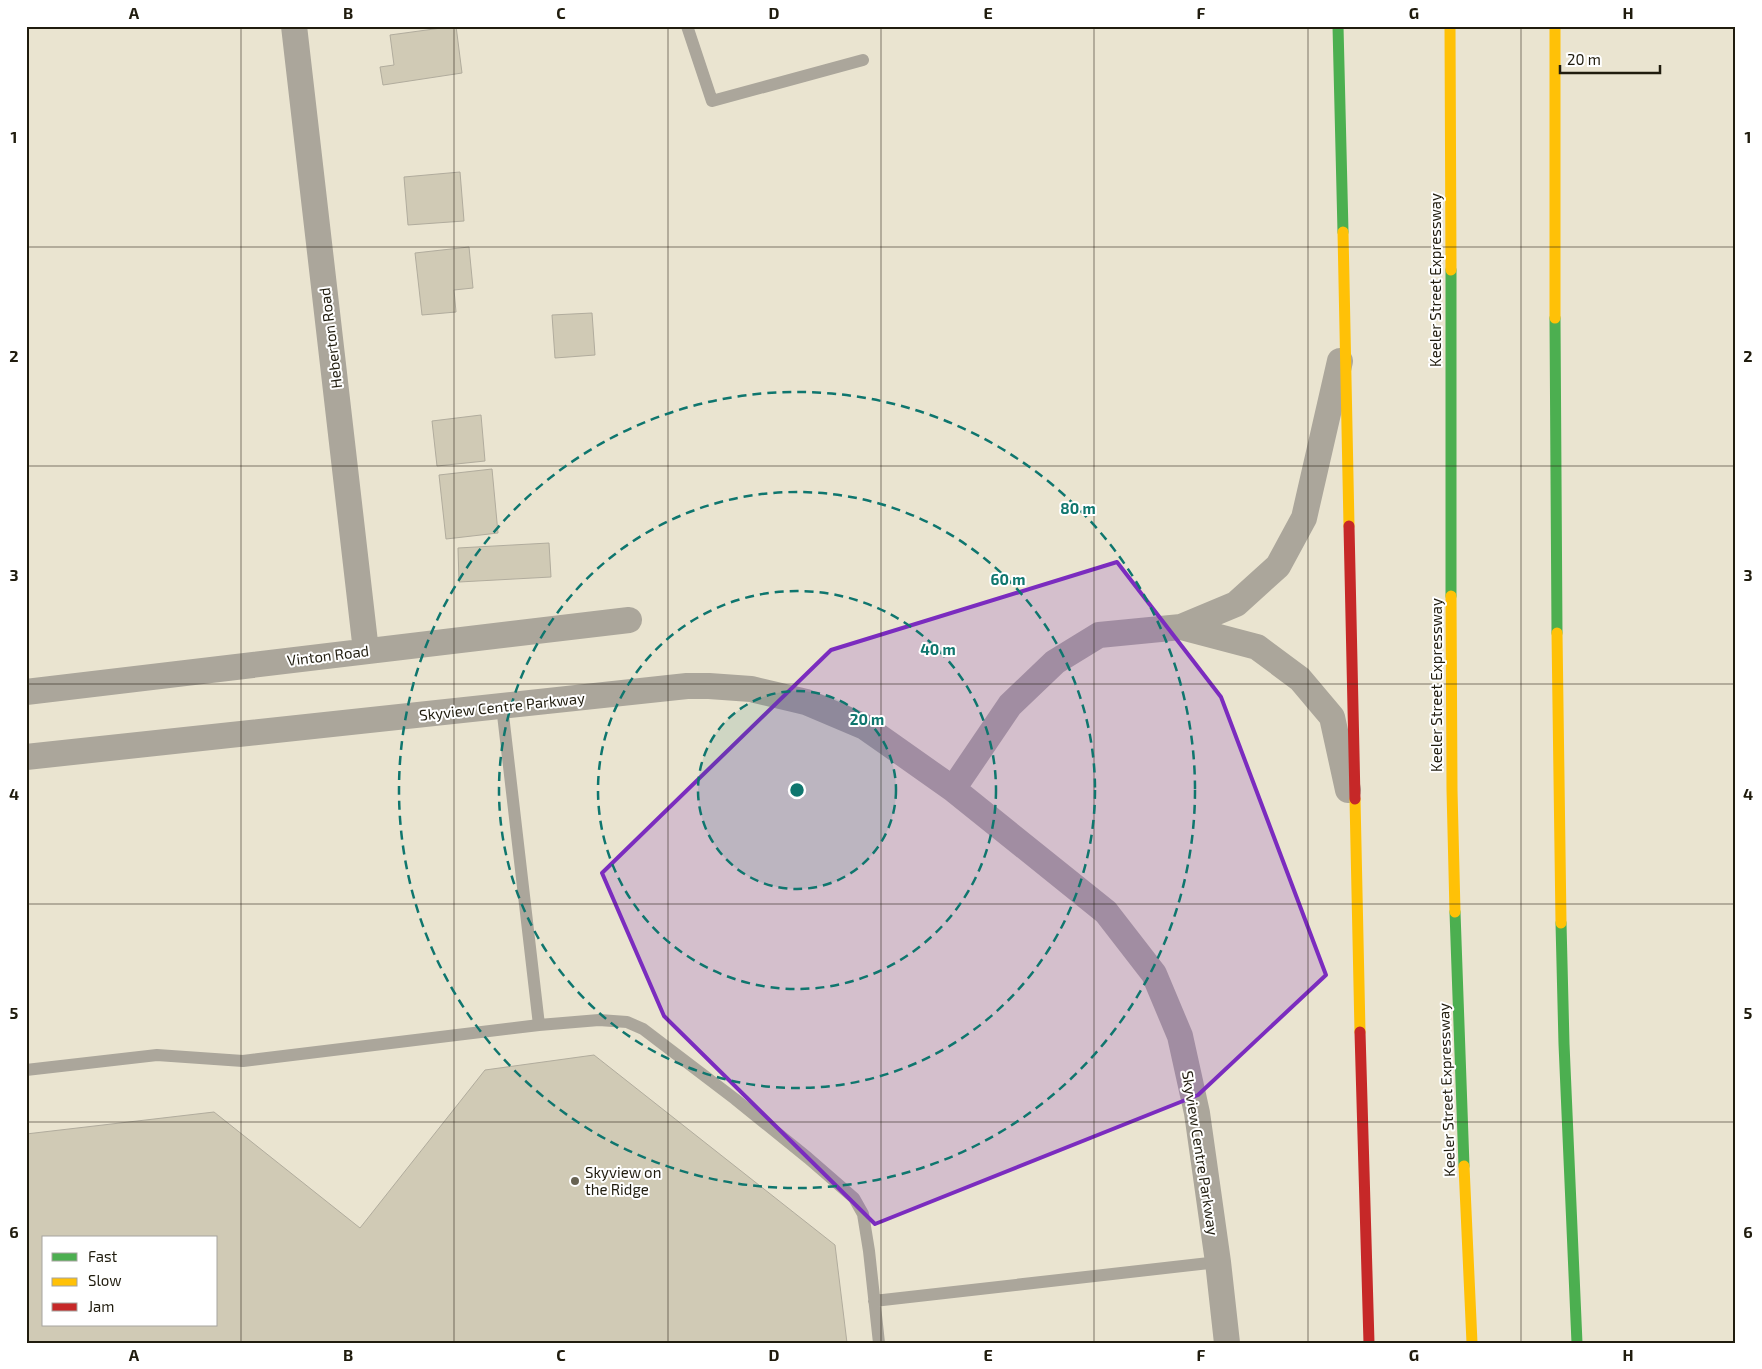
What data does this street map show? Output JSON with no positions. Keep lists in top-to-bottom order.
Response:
{
  "streets": {
    "main road": ["Keeler Street Expressway"],
    "street": ["Heberton Road", "Vinton Road", "Skyview Centre Parkway"]
  },
  "crossings": [
    ["Heberton Road", "Vinton Road"]
  ],
  "places": ["Skyview on the Ridge"],
  "legend": ["Fast", "Slow", "Jam"],
  "scale_bar": "20 m",
  "grid": {
    "columns": [
      "A",
      "B",
      "C",
      "D",
      "E",
      "F",
      "G",
      "H"
    ],
    "rows": [
      "1",
      "2",
      "3",
      "4",
      "5",
      "6"
    ]
  },
  "rings": [
    "80 m",
    "60 m",
    "40 m",
    "20 m"
  ]
}
